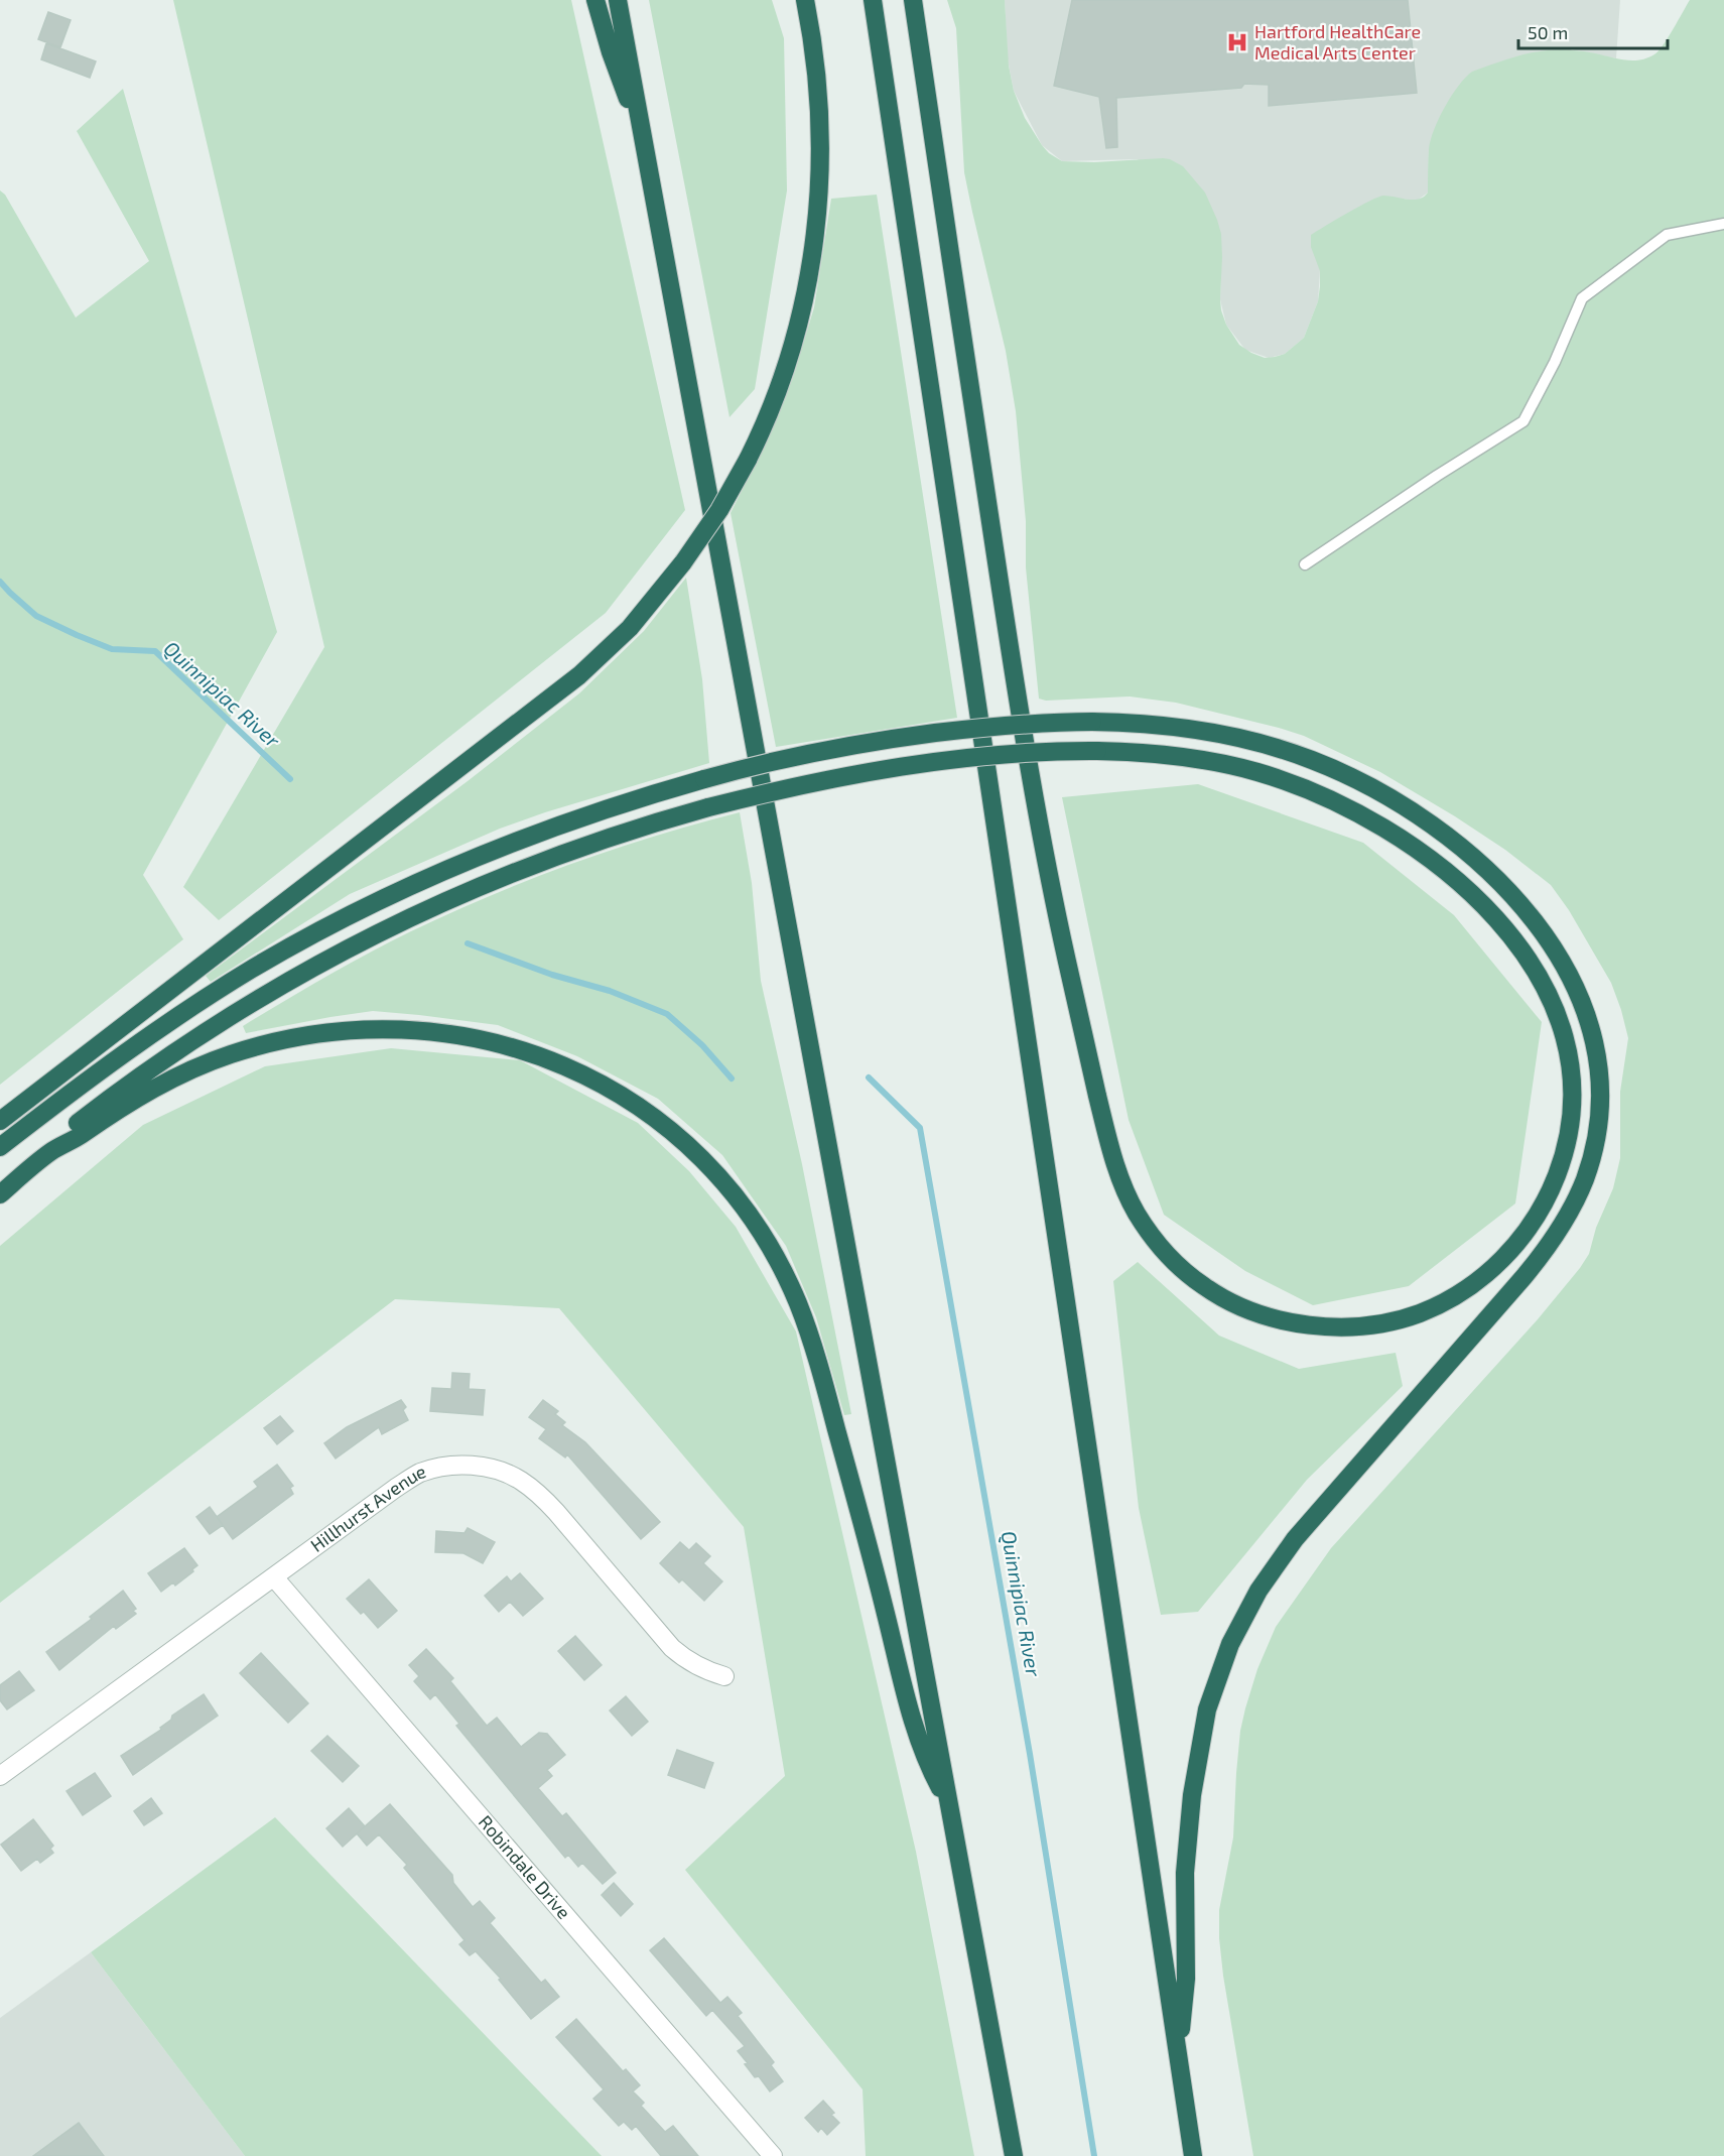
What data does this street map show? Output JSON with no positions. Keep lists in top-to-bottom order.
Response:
{
  "streets": {
    "street": ["Hillhurst Avenue", "Robindale Drive"]
  },
  "crossings": [
    ["Hillhurst Avenue", "Robindale Drive"]
  ],
  "water": ["Quinnipiac River"],
  "places": {
    "hospital": ["Hartford HealthCare Medical Arts Center"]
  },
  "scale_bar": "50 m"
}
